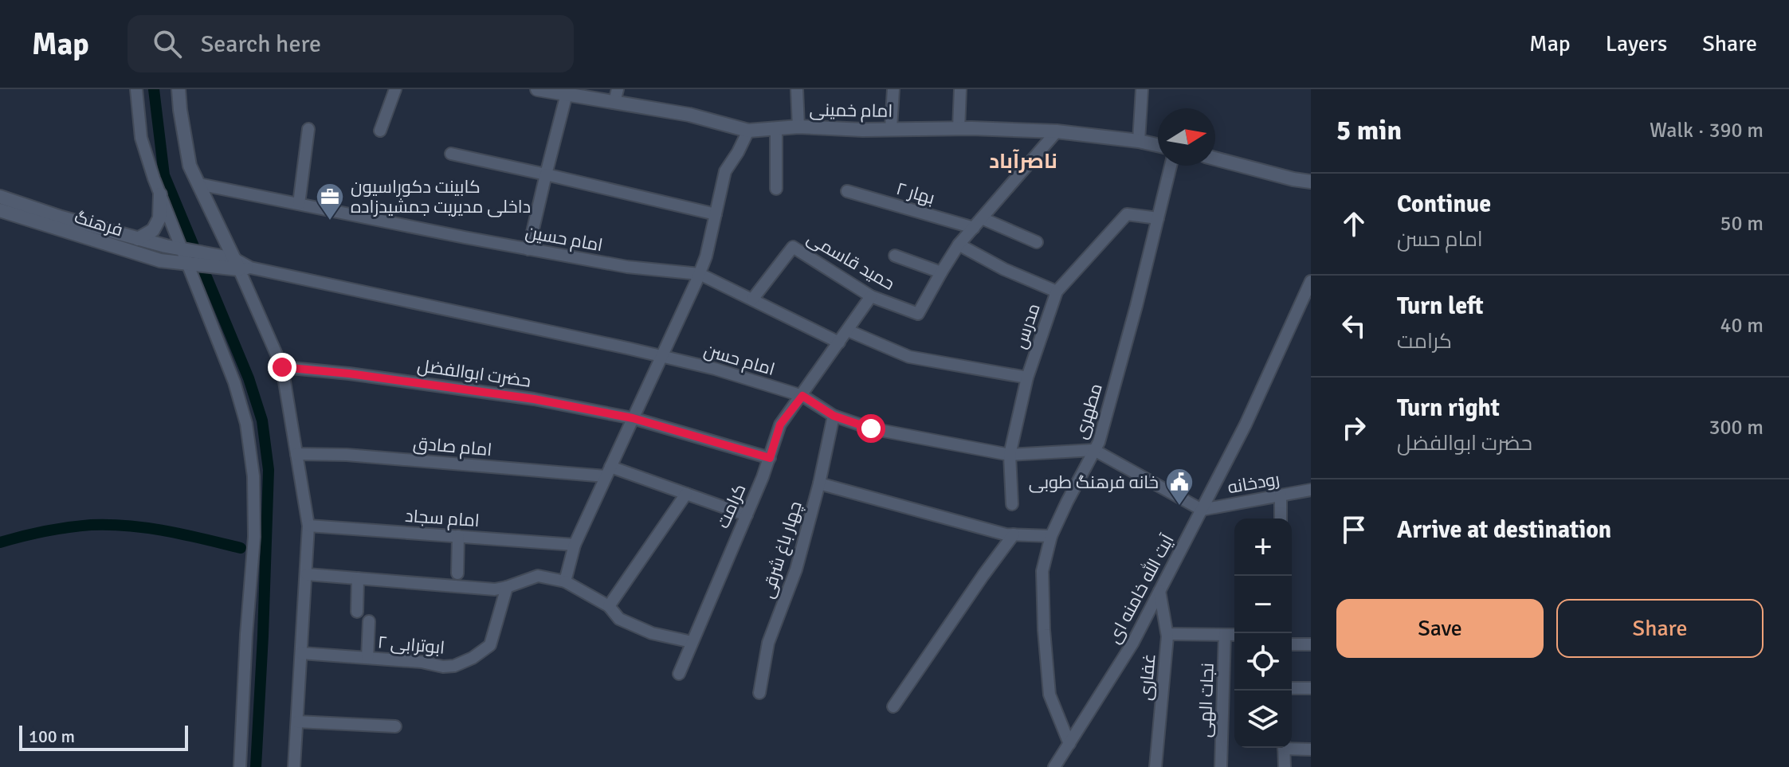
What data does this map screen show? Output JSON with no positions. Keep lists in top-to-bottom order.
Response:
{
  "streets": {
    "street": [
      "امام خمینی",
      "بهار ۲",
      "فرهنگ",
      "امام حسین",
      "حمید قاسمی",
      "مدرس",
      "امام حسن",
      "حضرت ابوالفضل",
      "مطهری",
      "امام صادق",
      "رودخانه",
      "کرامت",
      "امام سجاد",
      "چهار باغ شرقی",
      "آیت الله خامنه ای",
      "ابوترابی ۲",
      "غفاری",
      "نجات الهی"
    ]
  },
  "crossings": [
    ["امام خمینی", "حمید قاسمی"],
    ["بهار ۲", "حمید قاسمی"],
    ["فرهنگ", "امام حسن"],
    ["حمید قاسمی", "کرامت"],
    ["مدرس", "امام حسن"],
    ["مدرس", "مطهری"],
    ["امام حسن", "مطهری"],
    ["امام حسن", "کرامت"],
    ["امام حسن", "چهار باغ شرقی"],
    ["حضرت ابوالفضل", "کرامت"],
    ["مطهری", "آیت الله خامنه ای"],
    ["امام صادق", "کرامت"],
    ["رودخانه", "آیت الله خامنه ای"],
    ["آیت الله خامنه ای", "غفاری"]
  ],
  "districts": ["ناصرآباد"],
  "places": {
    "office": ["کابینت دکوراسیون داخلی مدیریت جمشیدزاده"],
    "public building": ["خانه فرهنگ طوبی"]
  },
  "scale_bar": "100 m",
  "north": "right",
  "page": {
    "header": "Map",
    "search": "Search here",
    "nav": ["Map", "Layers", "Share"],
    "heading": ["5 min", "Walk · 390 m"],
    "list": [
      ["Continue", "امام حسن", "50 m"],
      ["Turn left", "کرامت", "40 m"],
      ["Turn right", "حضرت ابوالفضل", "300 m"],
      "Arrive at destination"
    ],
    "map_buttons": ["+", "−"],
    "buttons": ["Save", "Share"],
    "scale": "100 m"
  }
}
